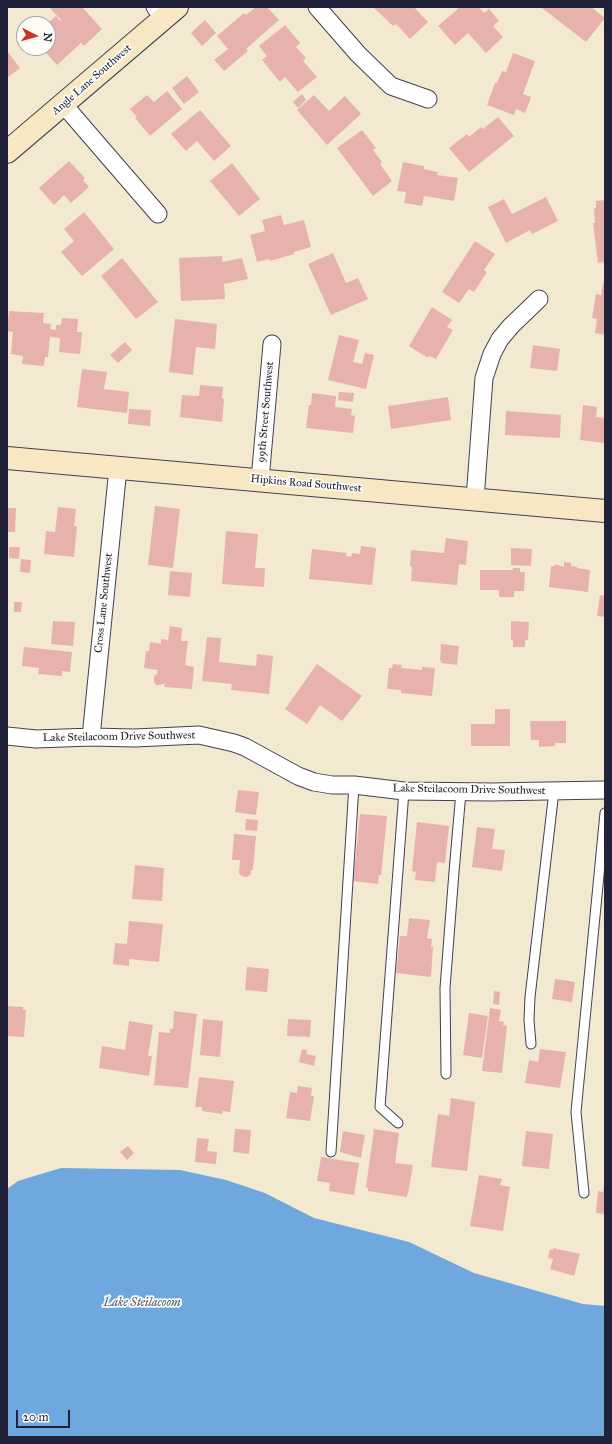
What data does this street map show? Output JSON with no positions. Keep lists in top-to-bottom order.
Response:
{
  "streets": {
    "street": [
      "Angle Lane Southwest",
      "99th Street Southwest",
      "Hipkins Road Southwest",
      "Cross Lane Southwest",
      "Lake Steilacoom Drive Southwest"
    ]
  },
  "crossings": [
    ["99th Street Southwest", "Hipkins Road Southwest"],
    ["Hipkins Road Southwest", "Cross Lane Southwest"],
    ["Cross Lane Southwest", "Lake Steilacoom Drive Southwest"]
  ],
  "water": ["Lake Steilacoom"],
  "scale_bar": "20 m",
  "north": "right"
}
